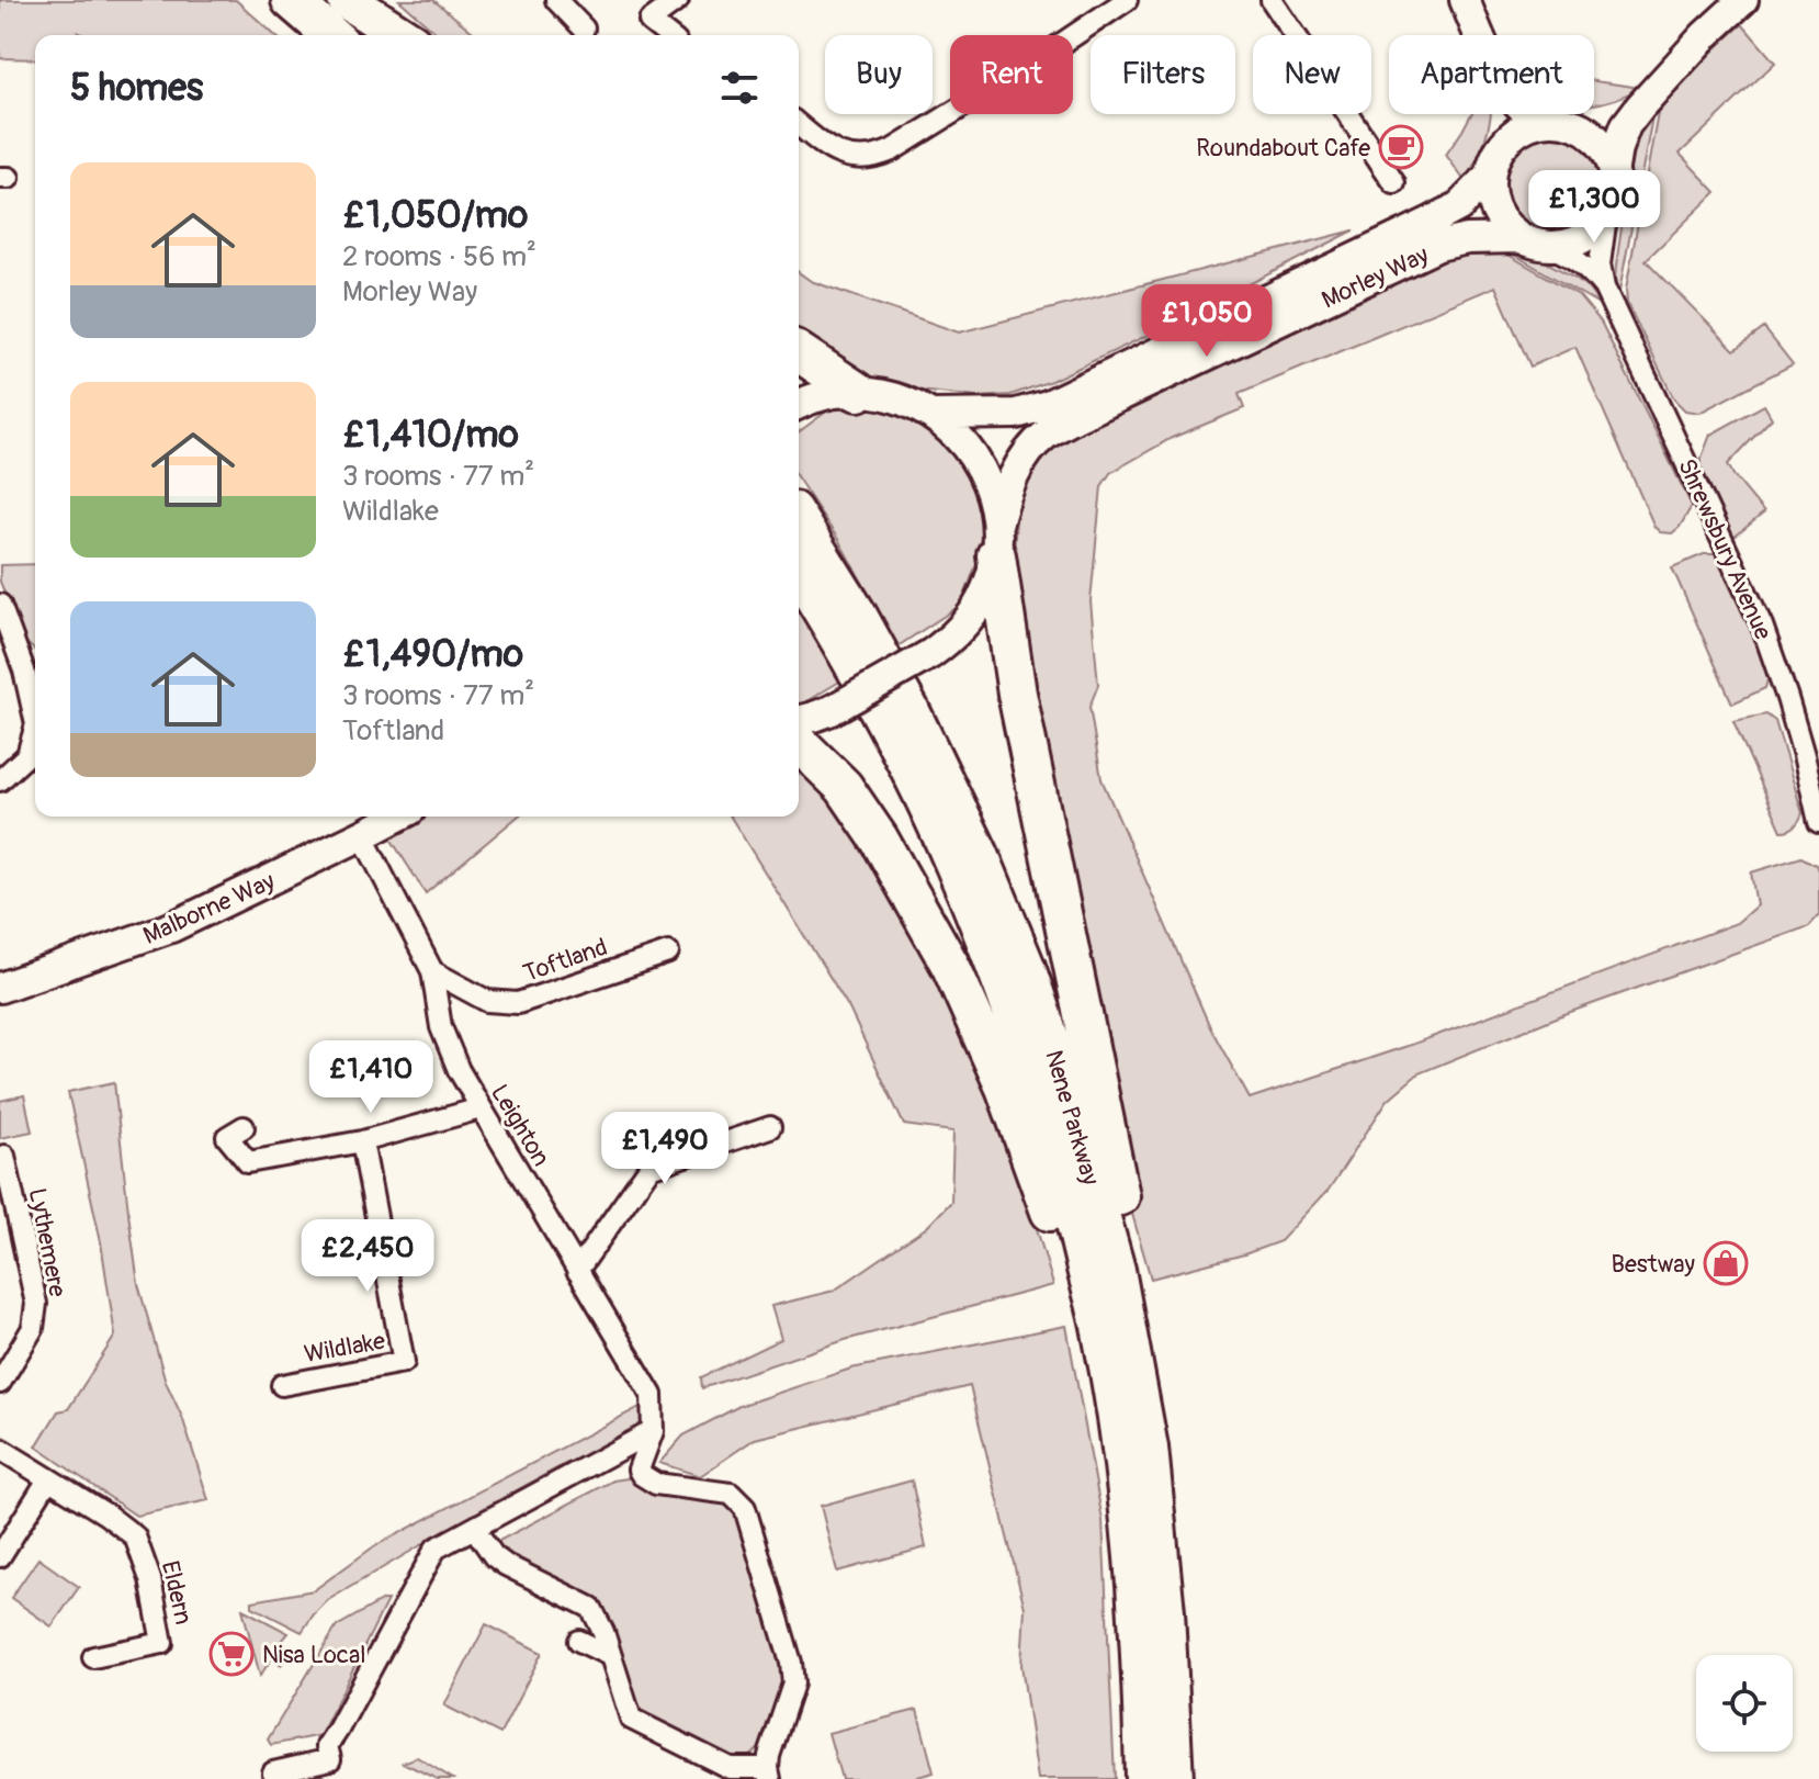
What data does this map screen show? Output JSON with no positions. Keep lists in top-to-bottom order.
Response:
{
  "streets": {
    "highway": ["Nene Parkway"],
    "street": [
      "Morley Way",
      "Shrewsbury Avenue",
      "Malborne Way",
      "Toftland",
      "Leighton",
      "Lythemere",
      "Wildlake",
      "Eldern"
    ]
  },
  "crossings": [
    ["Morley Way", "Shrewsbury Avenue"],
    ["Malborne Way", "Leighton"],
    ["Toftland", "Leighton"]
  ],
  "places": {
    "cafe": ["Roundabout Cafe"],
    "shop": ["Bestway"],
    "supermarket": ["Nisa Local"]
  },
  "page": {
    "chip": [
      "Buy",
      "Rent",
      "Filters",
      "New",
      "Apartment"
    ],
    "heading": "5 homes",
    "list": [
      {
        "name": "£1,050/mo",
        "note": "2 rooms · 56 m² · Morley Way"
      },
      {
        "name": "£1,410/mo",
        "note": "3 rooms · 77 m² · Wildlake"
      },
      {
        "name": "£1,490/mo",
        "note": "3 rooms · 77 m² · Toftland"
      }
    ],
    "price": [
      "£1,300",
      "£1,050",
      "£1,410",
      "£1,490",
      "£2,450"
    ]
  }
}
